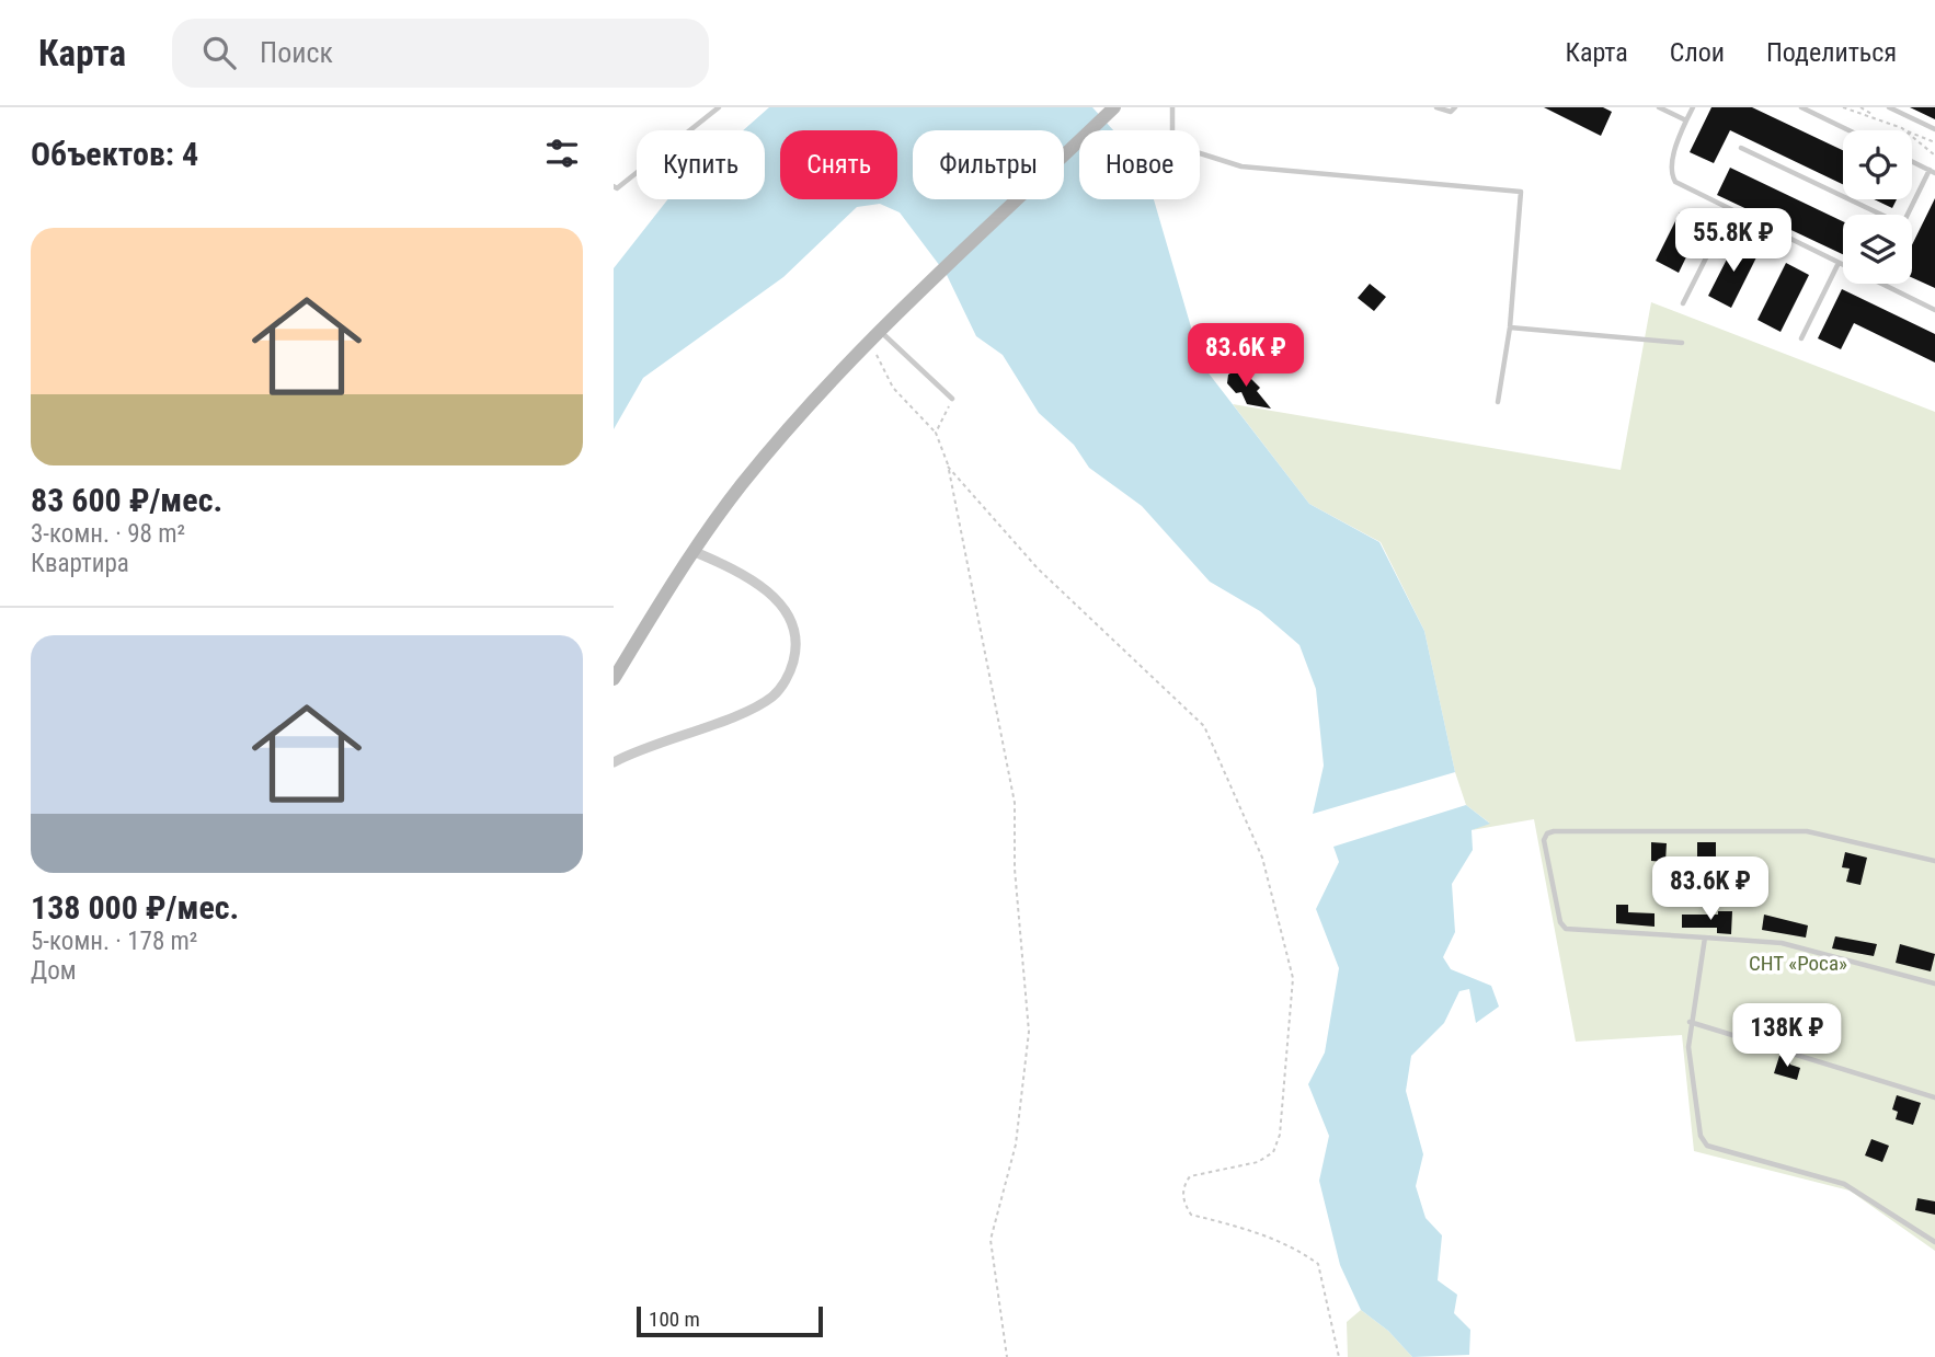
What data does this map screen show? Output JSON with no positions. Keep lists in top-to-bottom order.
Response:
{
  "parks": ["СНТ «Роса»"],
  "scale_bar": "100 m",
  "page": {
    "header": "Карта",
    "search": "Поиск",
    "nav": ["Карта", "Слои", "Поделиться"],
    "heading": "Объектов: 4",
    "chip": [
      "Купить",
      "Снять",
      "Фильтры",
      "Новое"
    ],
    "list": [
      {
        "name": "83 600 ₽/мес.",
        "note": "3-комн. · 98 m² · Квартира"
      },
      {
        "name": "138 000 ₽/мес.",
        "note": "5-комн. · 178 m² · Дом"
      }
    ],
    "price": [
      "55.8K ₽",
      "83.6K ₽",
      "83.6K ₽",
      "138K ₽"
    ],
    "scale": "100 m"
  }
}
